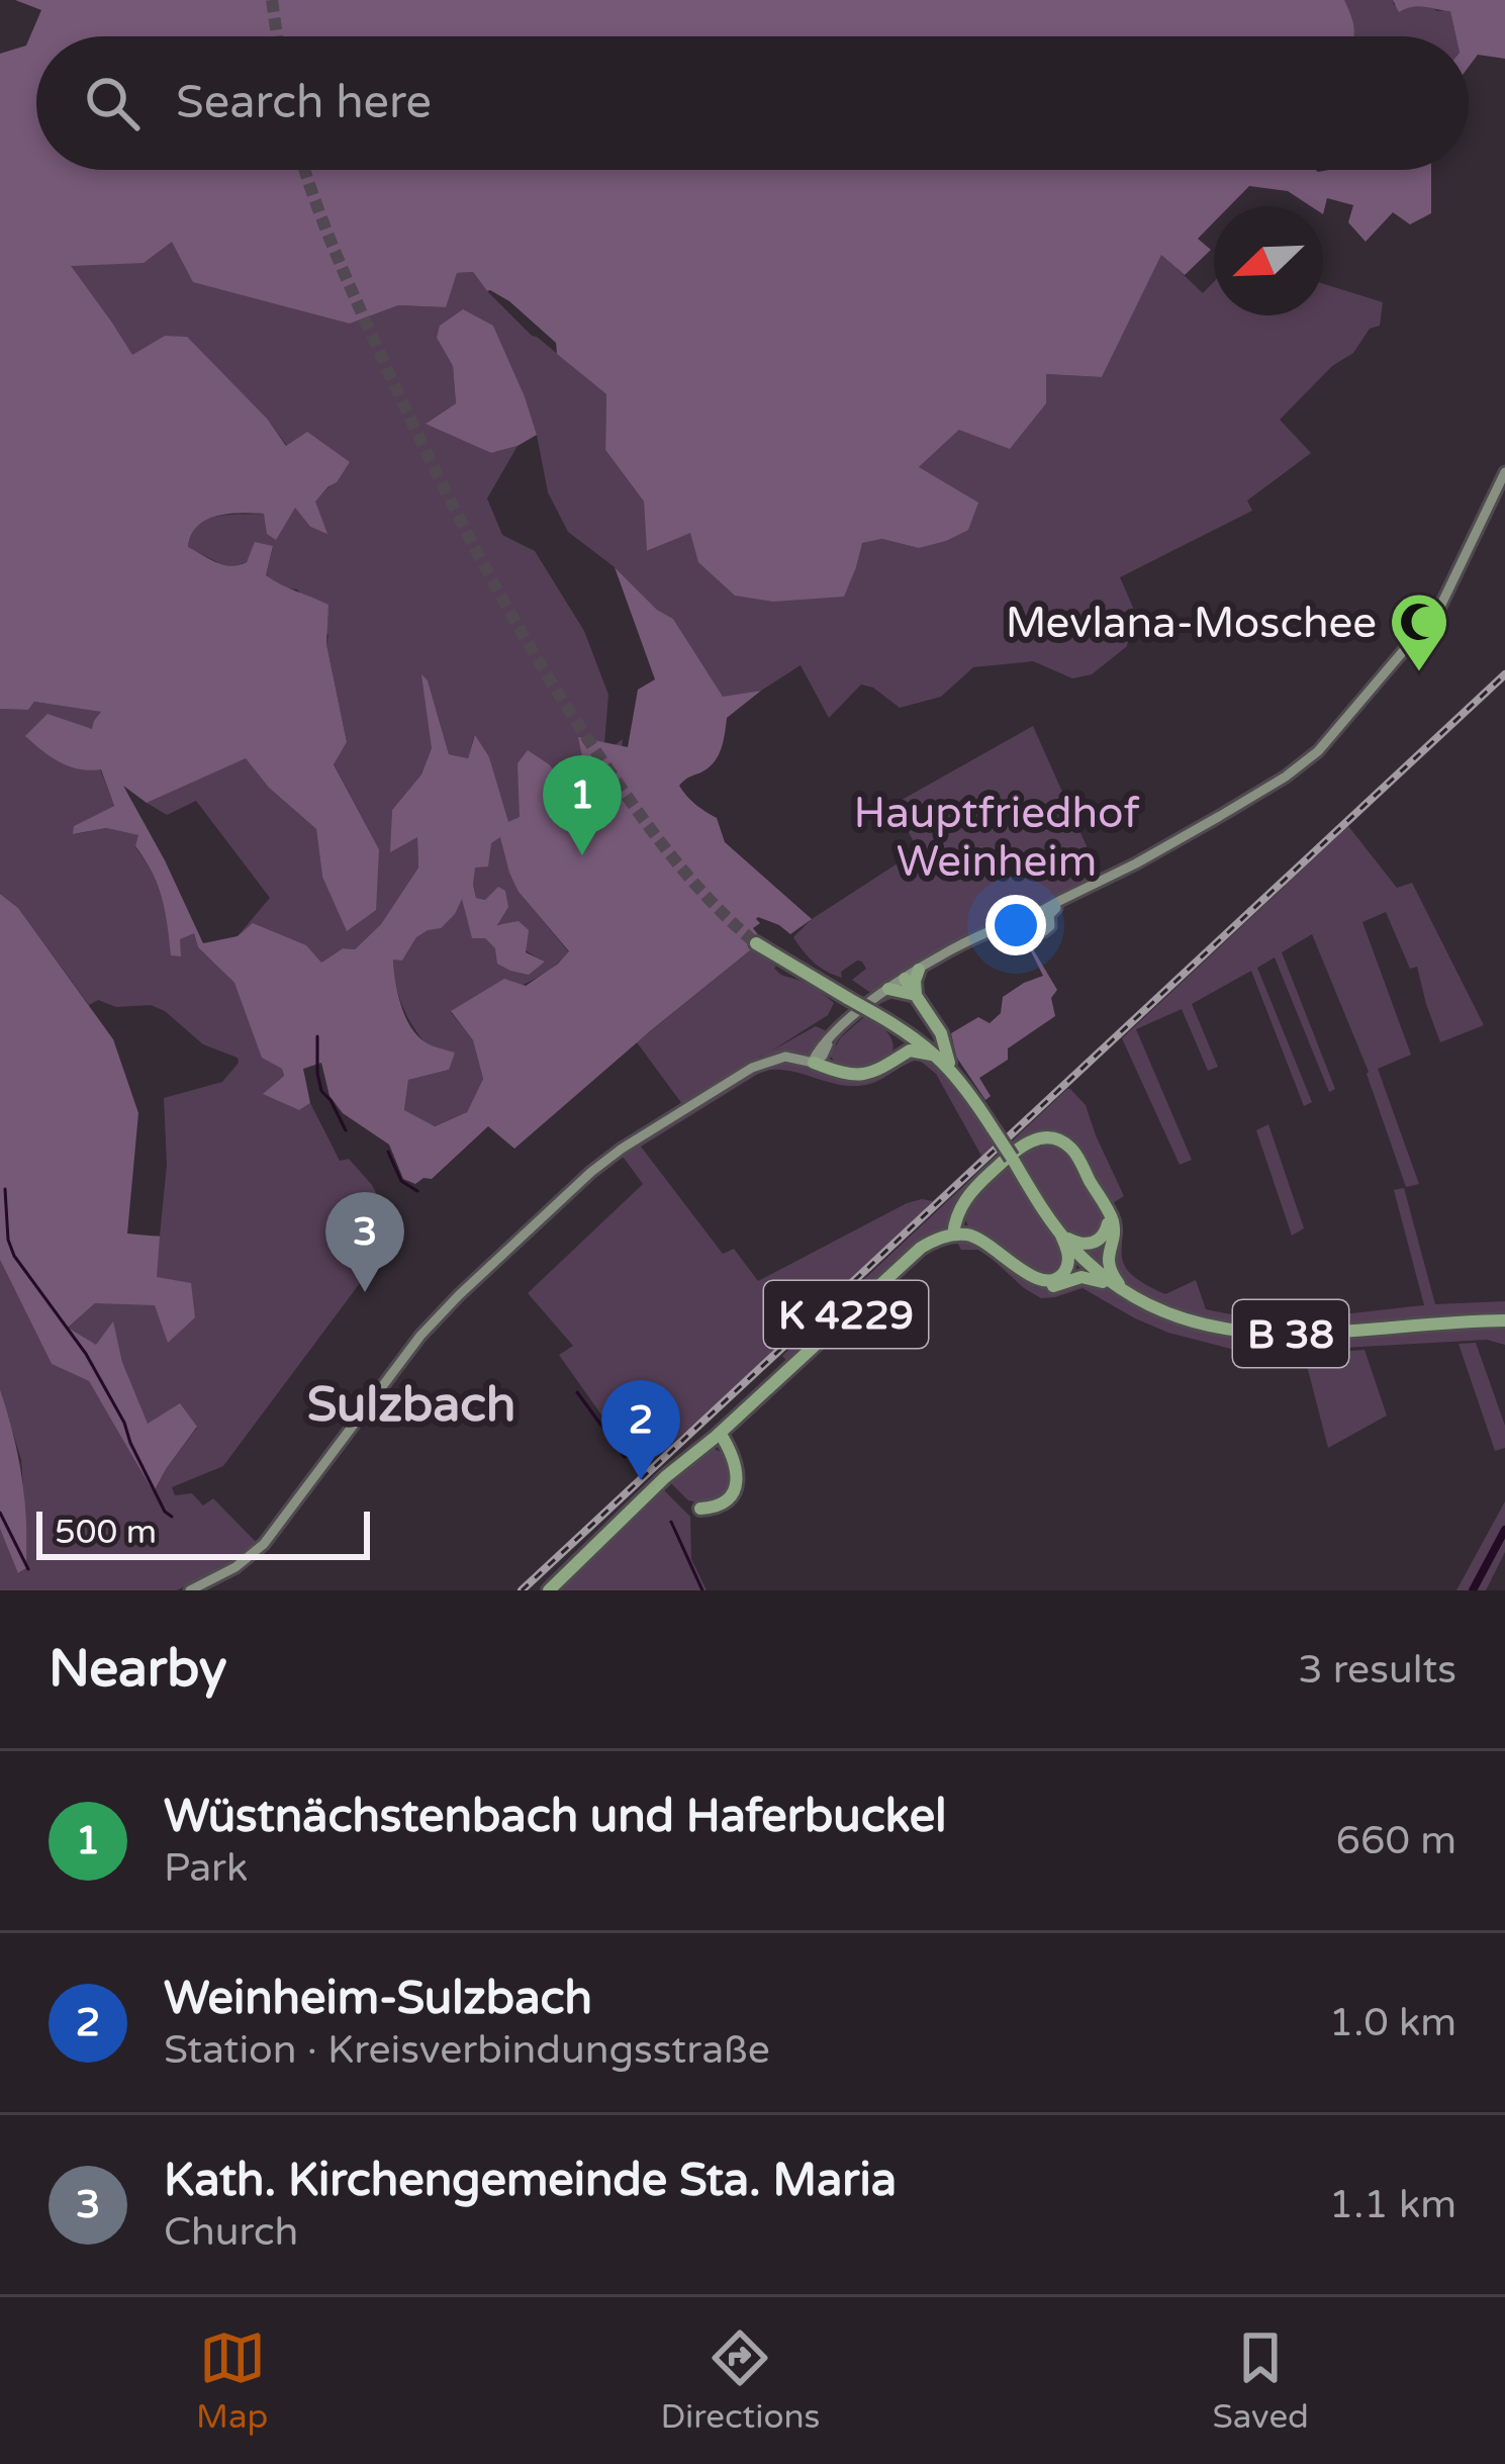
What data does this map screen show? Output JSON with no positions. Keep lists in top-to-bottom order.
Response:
{
  "streets": {
    "main road": ["K 4229", "B 38"]
  },
  "crossings": [
    ["K 4229", "B 38"]
  ],
  "districts": ["Sulzbach"],
  "parks": ["Hauptfriedhof Weinheim"],
  "places": {
    "mosque": ["Mevlana-Moschee"]
  },
  "scale_bar": "500 m",
  "north": "bottom left",
  "page": {
    "search": "Search here",
    "pins": ["1", "3", "2"],
    "scale": "500 m",
    "heading": ["Nearby", "3 results"],
    "list": [
      {
        "mark": "1",
        "name": "Wüstnächstenbach und Haferbuckel",
        "note": "Park",
        "value": "660 m"
      },
      {
        "mark": "2",
        "name": "Weinheim-Sulzbach",
        "note": "Station · Kreisverbindungsstraße",
        "value": "1.0 km"
      },
      {
        "mark": "3",
        "name": "Kath. Kirchengemeinde Sta. Maria",
        "note": "Church",
        "value": "1.1 km"
      }
    ],
    "nav": ["Map", "Directions", "Saved"]
  }
}
